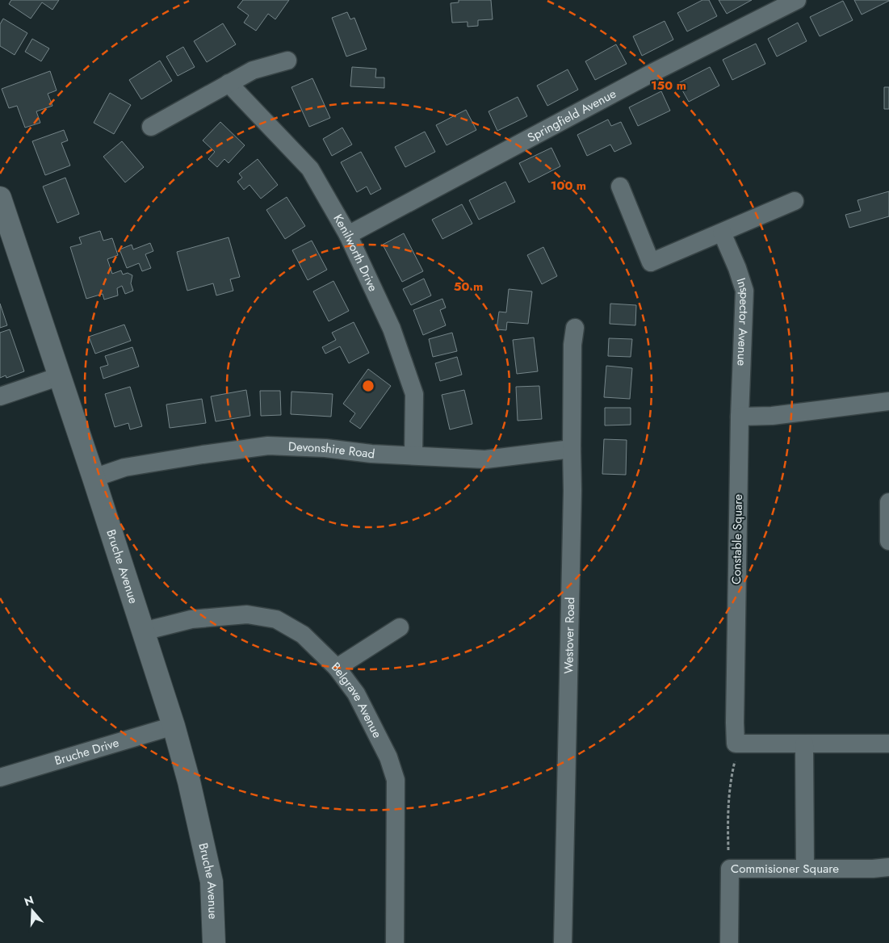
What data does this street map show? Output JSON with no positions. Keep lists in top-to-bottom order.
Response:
{
  "streets": {
    "street": [
      "Springfield Avenue",
      "Kenilworth Drive",
      "Inspector Avenue",
      "Devonshire Road",
      "Constable Square",
      "Bruche Avenue",
      "Westover Road",
      "Belgrave Avenue",
      "Bruche Drive",
      "Commisioner Square"
    ]
  },
  "crossings": [
    ["Springfield Avenue", "Kenilworth Drive"],
    ["Kenilworth Drive", "Devonshire Road"],
    ["Inspector Avenue", "Constable Square"],
    ["Devonshire Road", "Bruche Avenue"],
    ["Devonshire Road", "Westover Road"],
    ["Bruche Avenue", "Belgrave Avenue"],
    ["Bruche Avenue", "Bruche Drive"]
  ],
  "north": "top",
  "rings": ["150 m", "100 m", "50 m"]
}
